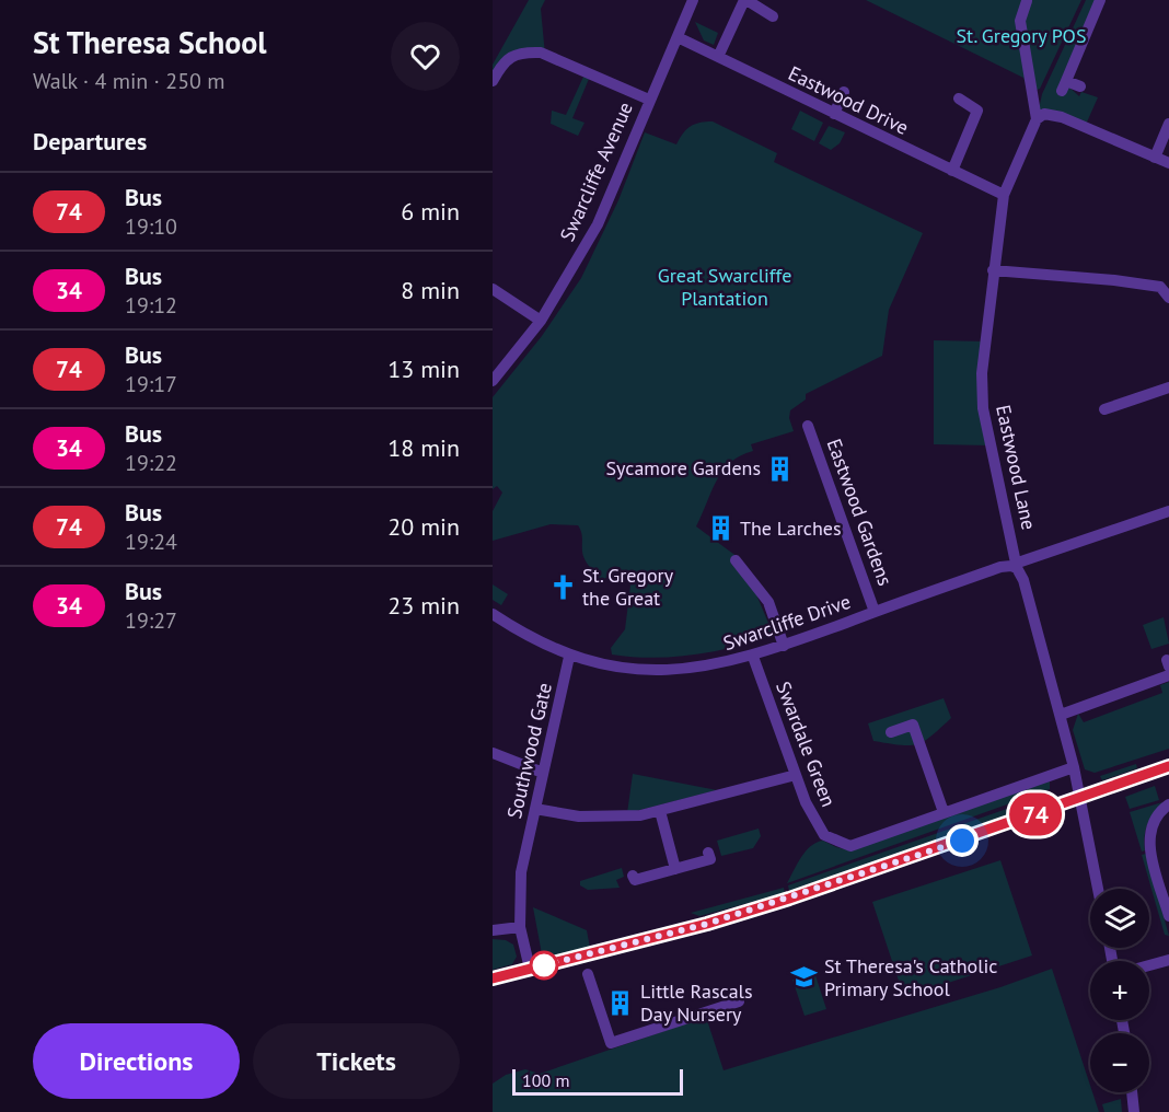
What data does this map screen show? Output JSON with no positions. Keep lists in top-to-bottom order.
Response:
{
  "streets": {
    "street": [
      "Eastwood Drive",
      "Swarcliffe Avenue",
      "Eastwood Lane",
      "Eastwood Gardens",
      "Swarcliffe Drive",
      "Swardale Green",
      "Southwood Gate"
    ]
  },
  "crossings": [
    ["Eastwood Drive", "Swarcliffe Avenue"],
    ["Eastwood Drive", "Eastwood Lane"],
    ["Eastwood Lane", "Swarcliffe Drive"],
    ["Eastwood Lane", "Swardale Green"],
    ["Eastwood Gardens", "Swarcliffe Drive"],
    ["Swarcliffe Drive", "Swardale Green"],
    ["Swarcliffe Drive", "Southwood Gate"]
  ],
  "parks": ["St. Gregory POS", "Great Swarcliffe Plantation"],
  "places": {
    "building": ["Sycamore Gardens", "The Larches", "Little Rascals Day Nursery"],
    "church": ["St. Gregory the Great"],
    "school or university": ["St Theresa's Catholic Primary School"]
  },
  "lines": ["bus line 74"],
  "scale_bar": "100 m",
  "page": {
    "heading": [
      ["St Theresa School", "Walk · 4 min · 250 m"],
      "Departures"
    ],
    "on_map": "74",
    "list": [
      {
        "mark": "74",
        "name": "Bus",
        "note": "19:10",
        "value": "6 min"
      },
      {
        "mark": "34",
        "name": "Bus",
        "note": "19:12",
        "value": "8 min"
      },
      {
        "mark": "74",
        "name": "Bus",
        "note": "19:17",
        "value": "13 min"
      },
      {
        "mark": "34",
        "name": "Bus",
        "note": "19:22",
        "value": "18 min"
      },
      {
        "mark": "74",
        "name": "Bus",
        "note": "19:24",
        "value": "20 min"
      },
      {
        "mark": "34",
        "name": "Bus",
        "note": "19:27",
        "value": "23 min"
      }
    ],
    "map_buttons": ["+", "−"],
    "buttons": ["Directions", "Tickets"],
    "scale": "100 m"
  }
}
